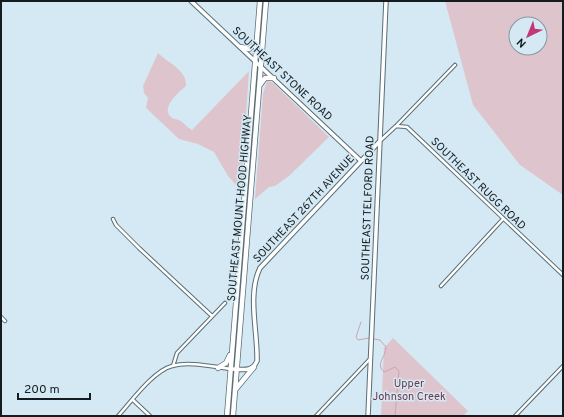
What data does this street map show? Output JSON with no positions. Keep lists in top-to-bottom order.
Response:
{
  "streets": {
    "highway": ["SOUTHEAST MOUNT HOOD HIGHWAY"],
    "street": [
      "SOUTHEAST STONE ROAD",
      "SOUTHEAST RUGG ROAD",
      "SOUTHEAST TELFORD ROAD",
      "SOUTHEAST 267TH AVENUE"
    ]
  },
  "crossings": [
    ["SOUTHEAST STONE ROAD", "SOUTHEAST MOUNT HOOD HIGHWAY"],
    ["SOUTHEAST STONE ROAD", "SOUTHEAST 267TH AVENUE"],
    ["SOUTHEAST TELFORD ROAD", "SOUTHEAST 267TH AVENUE"]
  ],
  "parks": ["Upper Johnson Creek"],
  "scale_bar": "200 m",
  "north": "bottom left"
}
